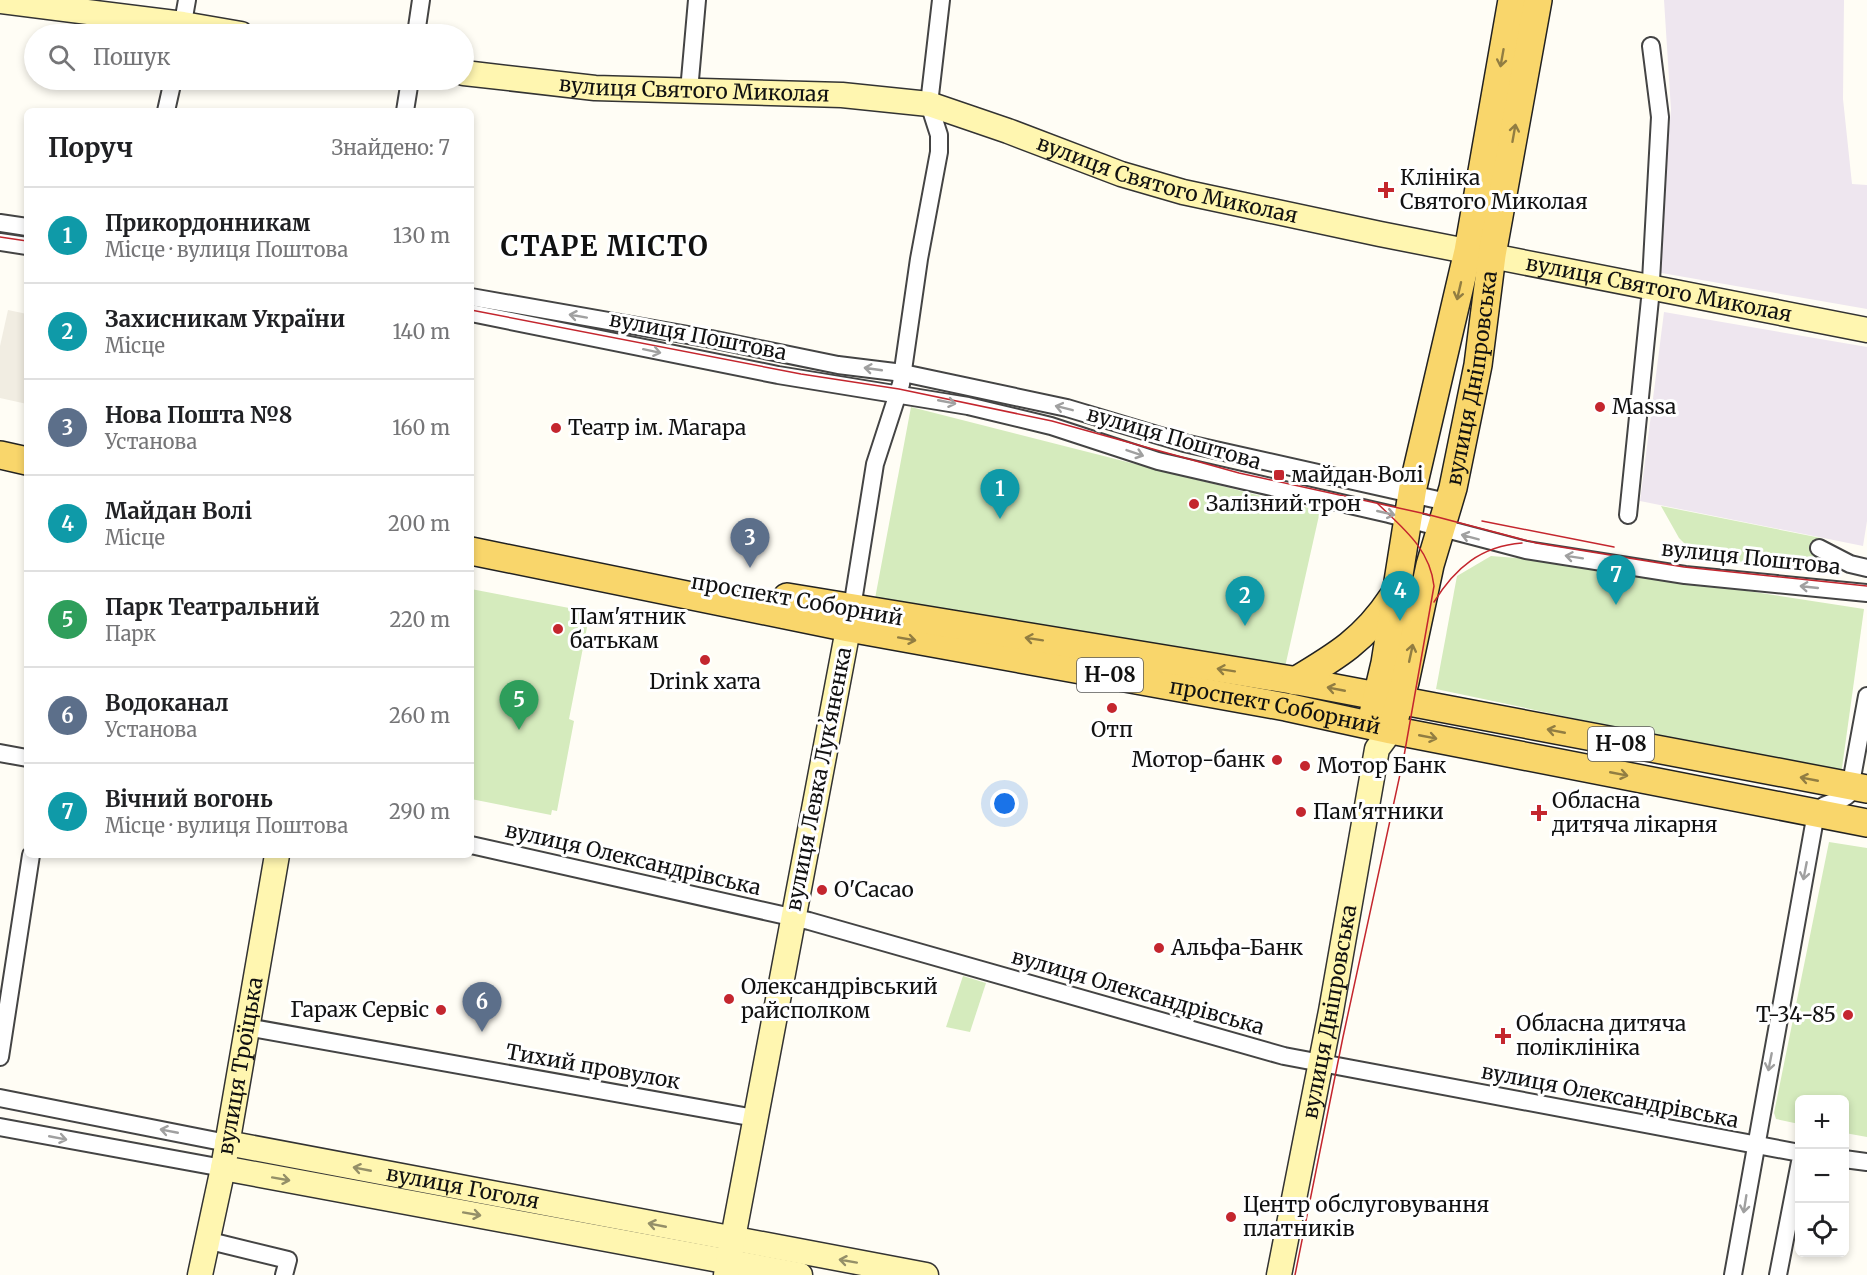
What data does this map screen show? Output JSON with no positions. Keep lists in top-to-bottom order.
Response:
{
  "streets": {
    "main road": ["вулиця Дніпровська", "проспект Соборний", "Н-08"],
    "street": [
      "вулиця Святого Миколая",
      "вулиця Поштова",
      "вулиця Левка Лукʼяненка",
      "вулиця Олександрівська",
      "вулиця Троїцька",
      "Тихий провулок",
      "вулиця Гоголя"
    ]
  },
  "crossings": [
    ["вулиця Святого Миколая", "вулиця Дніпровська"],
    ["вулиця Святого Миколая", "вулиця Левка Лукʼяненка"],
    ["вулиця Поштова", "вулиця Дніпровська"],
    ["вулиця Поштова", "вулиця Левка Лукʼяненка"],
    ["вулиця Дніпровська", "проспект Соборний"],
    ["вулиця Дніпровська", "вулиця Олександрівська"],
    ["проспект Соборний", "вулиця Левка Лукʼяненка"],
    ["вулиця Левка Лукʼяненка", "вулиця Олександрівська"],
    ["вулиця Левка Лукʼяненка", "Тихий провулок"],
    ["вулиця Левка Лукʼяненка", "вулиця Гоголя"],
    ["вулиця Троїцька", "Тихий провулок"],
    ["вулиця Троїцька", "вулиця Гоголя"]
  ],
  "districts": ["СТАРЕ МІСТО"],
  "places": {
    "health": ["Клініка Святого Миколая", "Обласна дитяча лікарня", "Обласна дитяча поліклініка"],
    "other": [
      "Massa",
      "Театр ім. Магара",
      "Залізний трон",
      "Пам'ятник батькам",
      "Drink хата",
      "Отп",
      "Мотор-банк",
      "Мотор Банк",
      "Пам'ятники",
      "O'Cacao",
      "Альфа-Банк",
      "Олександрівський райсполком",
      "Гараж Сервіс",
      "Т-34-85",
      "Центр обслуговування платників"
    ],
    "transit": ["майдан Волі"]
  },
  "page": {
    "search": "Пошук",
    "heading": ["Поруч", "Знайдено: 7"],
    "list": [
      {
        "mark": "1",
        "name": "Прикордонникам",
        "note": "Місце · вулиця Поштова",
        "value": "130 m"
      },
      {
        "mark": "2",
        "name": "Захисникам України",
        "note": "Місце",
        "value": "140 m"
      },
      {
        "mark": "3",
        "name": "Нова Пошта №8",
        "note": "Установа",
        "value": "160 m"
      },
      {
        "mark": "4",
        "name": "Майдан Волі",
        "note": "Місце",
        "value": "200 m"
      },
      {
        "mark": "5",
        "name": "Парк Театральний",
        "note": "Парк",
        "value": "220 m"
      },
      {
        "mark": "6",
        "name": "Водоканал",
        "note": "Установа",
        "value": "260 m"
      },
      {
        "mark": "7",
        "name": "Вічний вогонь",
        "note": "Місце · вулиця Поштова",
        "value": "290 m"
      }
    ],
    "pins": [
      "1",
      "3",
      "7",
      "4",
      "2",
      "5",
      "6"
    ],
    "map_buttons": ["+", "−"]
  }
}
